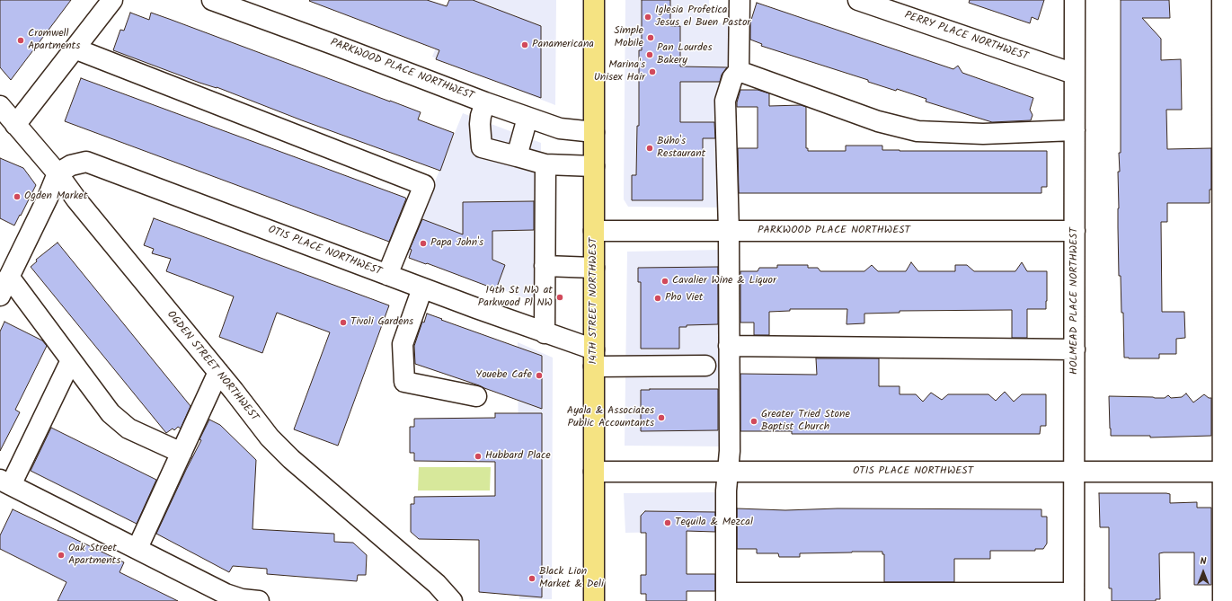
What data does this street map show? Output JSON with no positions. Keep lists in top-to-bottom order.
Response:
{
  "streets": {
    "main road": ["14TH STREET NORTHWEST"],
    "street": [
      "PERRY PLACE NORTHWEST",
      "PARKWOOD PLACE NORTHWEST",
      "OTIS PLACE NORTHWEST",
      "HOLMEAD PLACE NORTHWEST",
      "OGDEN STREET NORTHWEST"
    ]
  },
  "crossings": [
    ["PERRY PLACE NORTHWEST", "HOLMEAD PLACE NORTHWEST"],
    ["PARKWOOD PLACE NORTHWEST", "14TH STREET NORTHWEST"],
    ["PARKWOOD PLACE NORTHWEST", "HOLMEAD PLACE NORTHWEST"],
    ["OTIS PLACE NORTHWEST", "14TH STREET NORTHWEST"],
    ["OTIS PLACE NORTHWEST", "HOLMEAD PLACE NORTHWEST"],
    ["OTIS PLACE NORTHWEST", "OGDEN STREET NORTHWEST"]
  ],
  "places": [
    "Iglesia Profetica Jesus el Buen Pastor",
    "Simple Mobile",
    "Cromwell Apartments",
    "Panamericana",
    "Pan Lourdes Bakery",
    "Marina's Unisex Hair",
    "Búho's Restaurant",
    "Ogden Market",
    "Papa John's",
    "Cavalier Wine & Liquor",
    "14th St NW at Parkwood Pl NW",
    "Pho Viet",
    "Tivoli Gardens",
    "Youebe Cafe",
    "Ayala & Associates Public Accountants",
    "Greater Tried Stone Baptist Church",
    "Hubbard Place",
    "Tequila & Mezcal",
    "Oak Street Apartments",
    "Black Lion Market & Deli"
  ],
  "north": "top"
}
